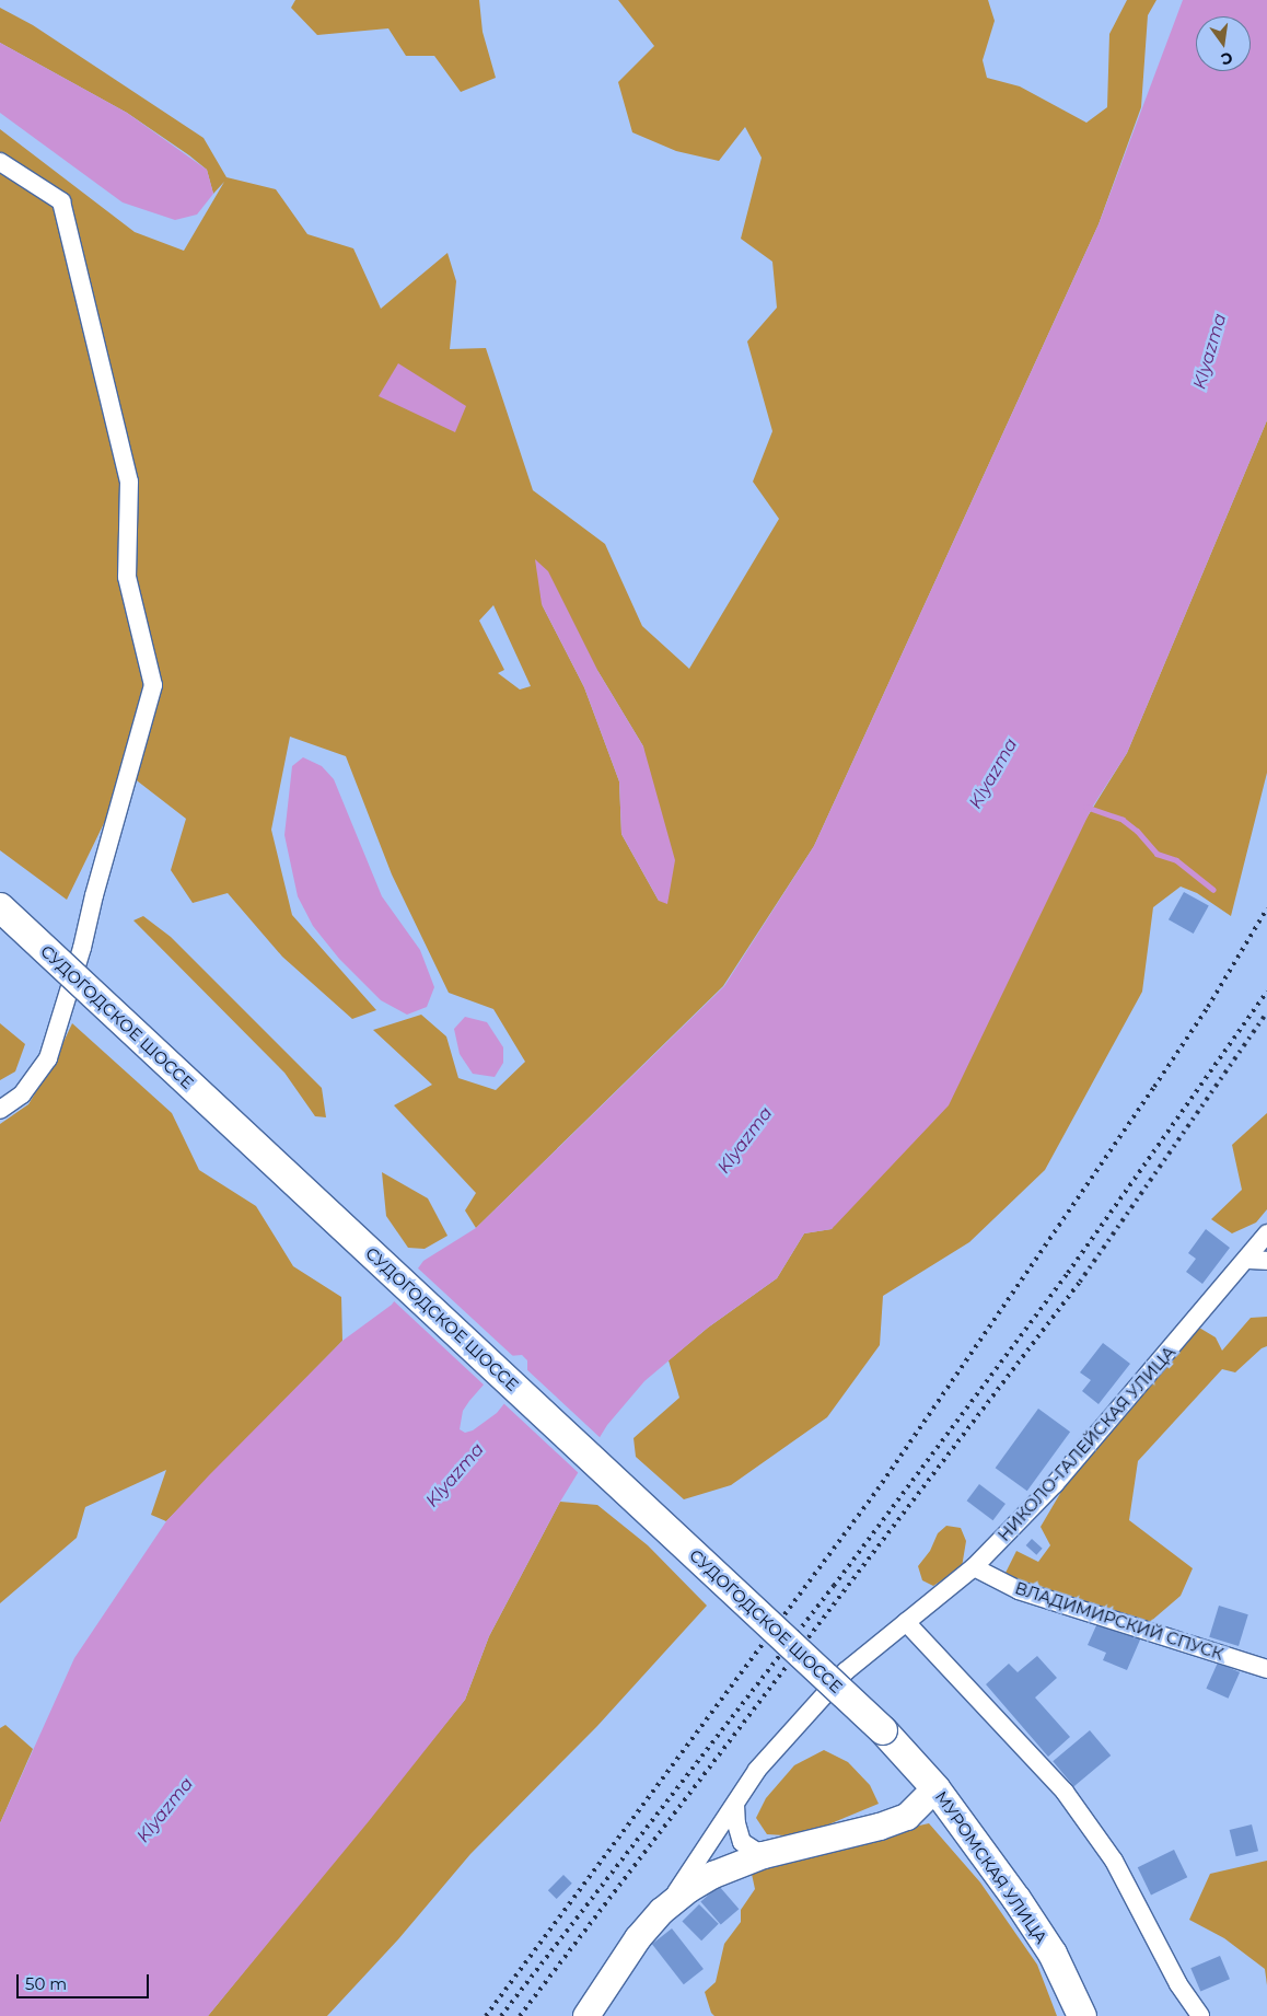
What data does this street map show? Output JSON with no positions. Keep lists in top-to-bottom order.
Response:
{
  "streets": {
    "main road": ["СУДОГОДСКОЕ ШОССЕ", "МУРОМСКАЯ УЛИЦА"],
    "street": ["НИКОЛО-ГАЛЕЙСКАЯ УЛИЦА", "ВЛАДИМИРСКИЙ СПУСК"]
  },
  "crossings": [
    ["СУДОГОДСКОЕ ШОССЕ", "МУРОМСКАЯ УЛИЦА"],
    ["НИКОЛО-ГАЛЕЙСКАЯ УЛИЦА", "ВЛАДИМИРСКИЙ СПУСК"]
  ],
  "water": ["Klyazma"],
  "scale_bar": "50 m",
  "north": "bottom"
}
